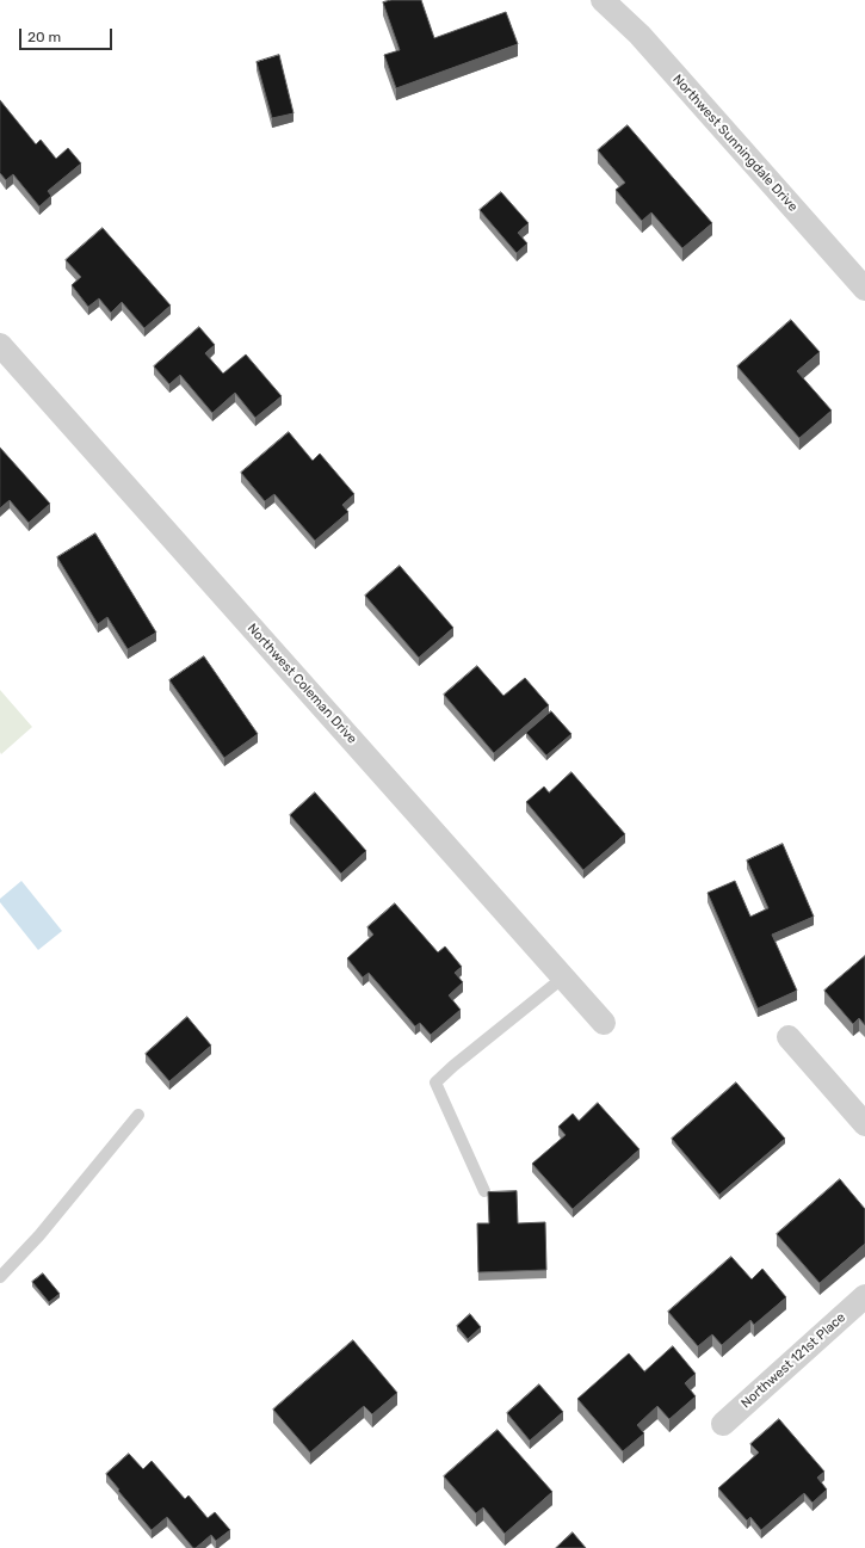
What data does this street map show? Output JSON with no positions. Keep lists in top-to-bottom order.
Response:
{
  "streets": {
    "street": ["Northwest Sunningdale Drive", "Northwest Coleman Drive", "Northwest 121st Place"]
  },
  "scale_bar": "20 m"
}
